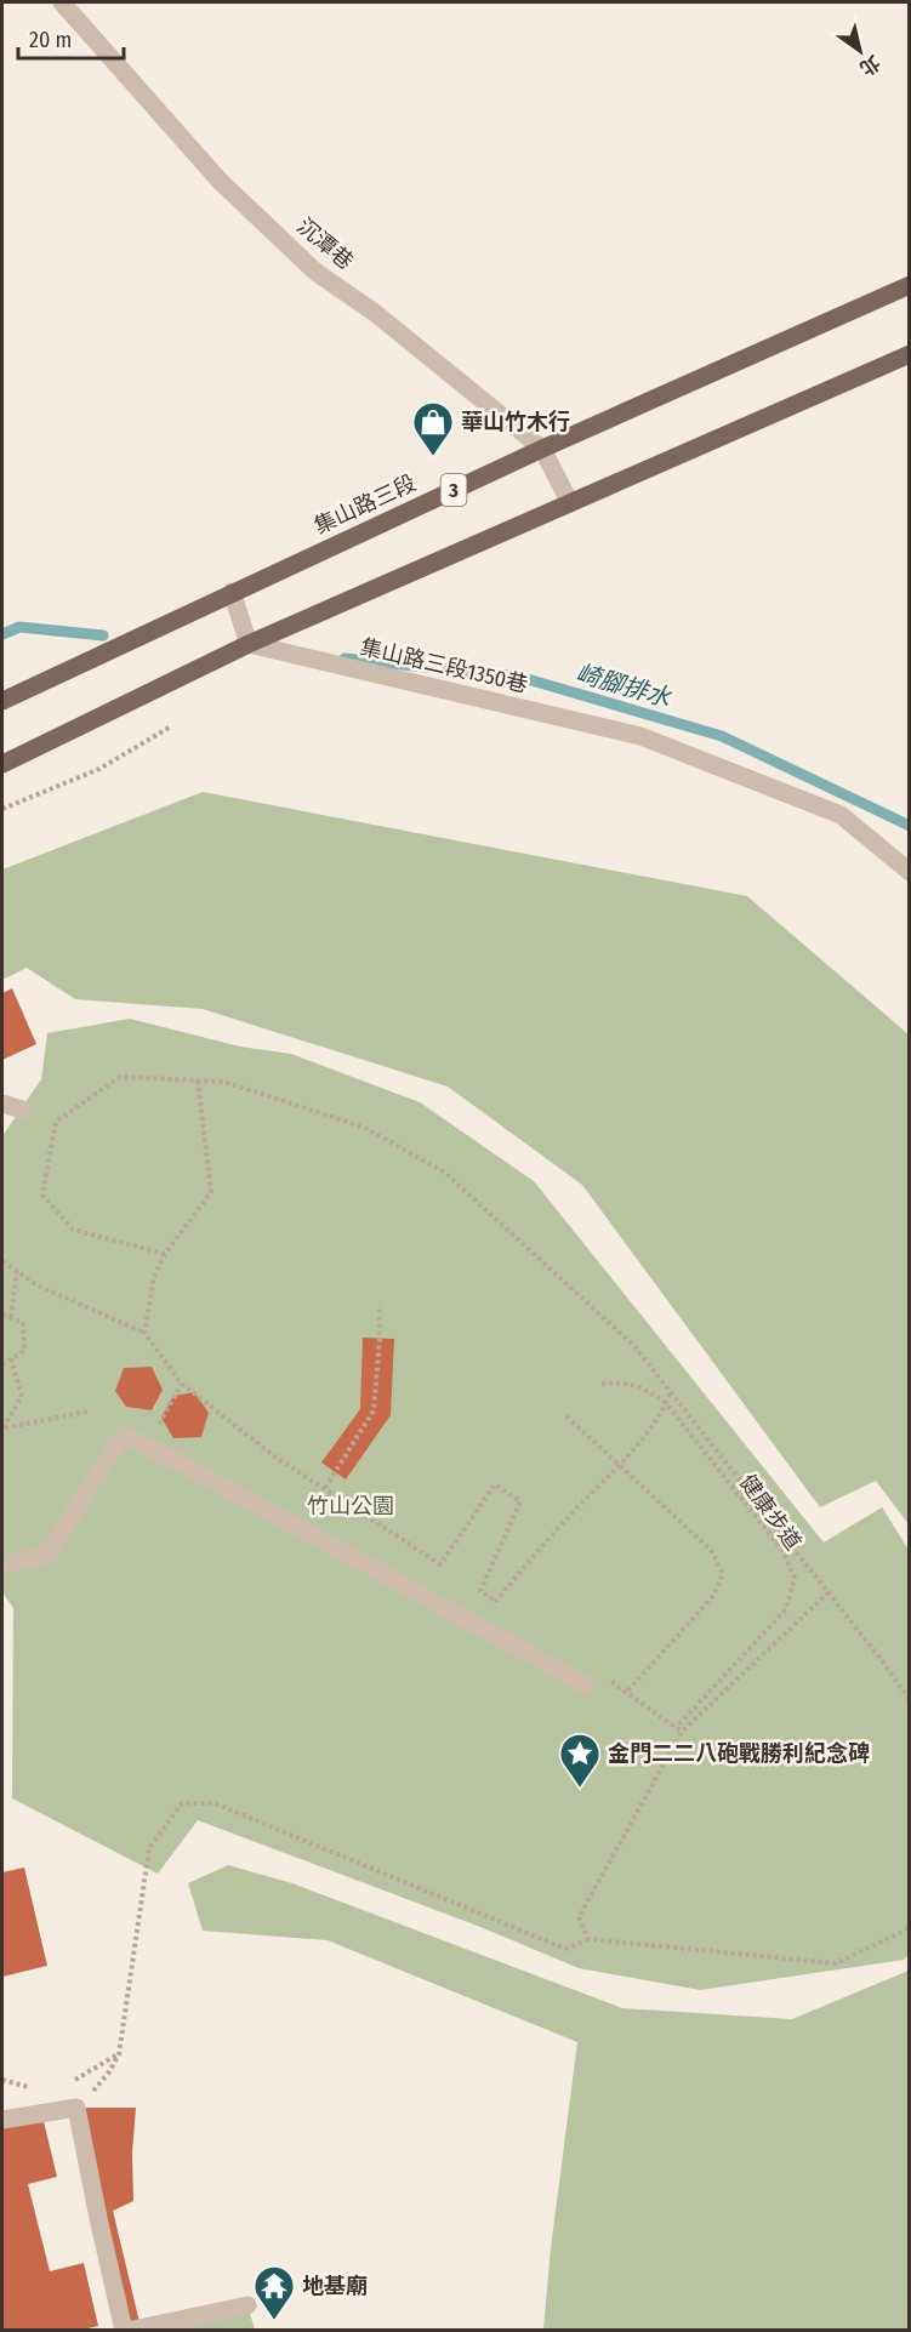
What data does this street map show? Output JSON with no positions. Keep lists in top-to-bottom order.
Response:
{
  "streets": {
    "main road": ["3", "集山路三段"],
    "street": ["沉潭巷", "集山路三段1350巷"],
    "path": ["健康步道"]
  },
  "crossings": [
    ["沉潭巷", "集山路三段"]
  ],
  "water": ["崎腳排水"],
  "parks": ["竹山公園"],
  "places": {
    "shop": ["華山竹木行"],
    "place": ["金門二二八砲戰勝利紀念碑"],
    "temple": ["地基廟"]
  },
  "scale_bar": "20 m",
  "north": "bottom right"
}
